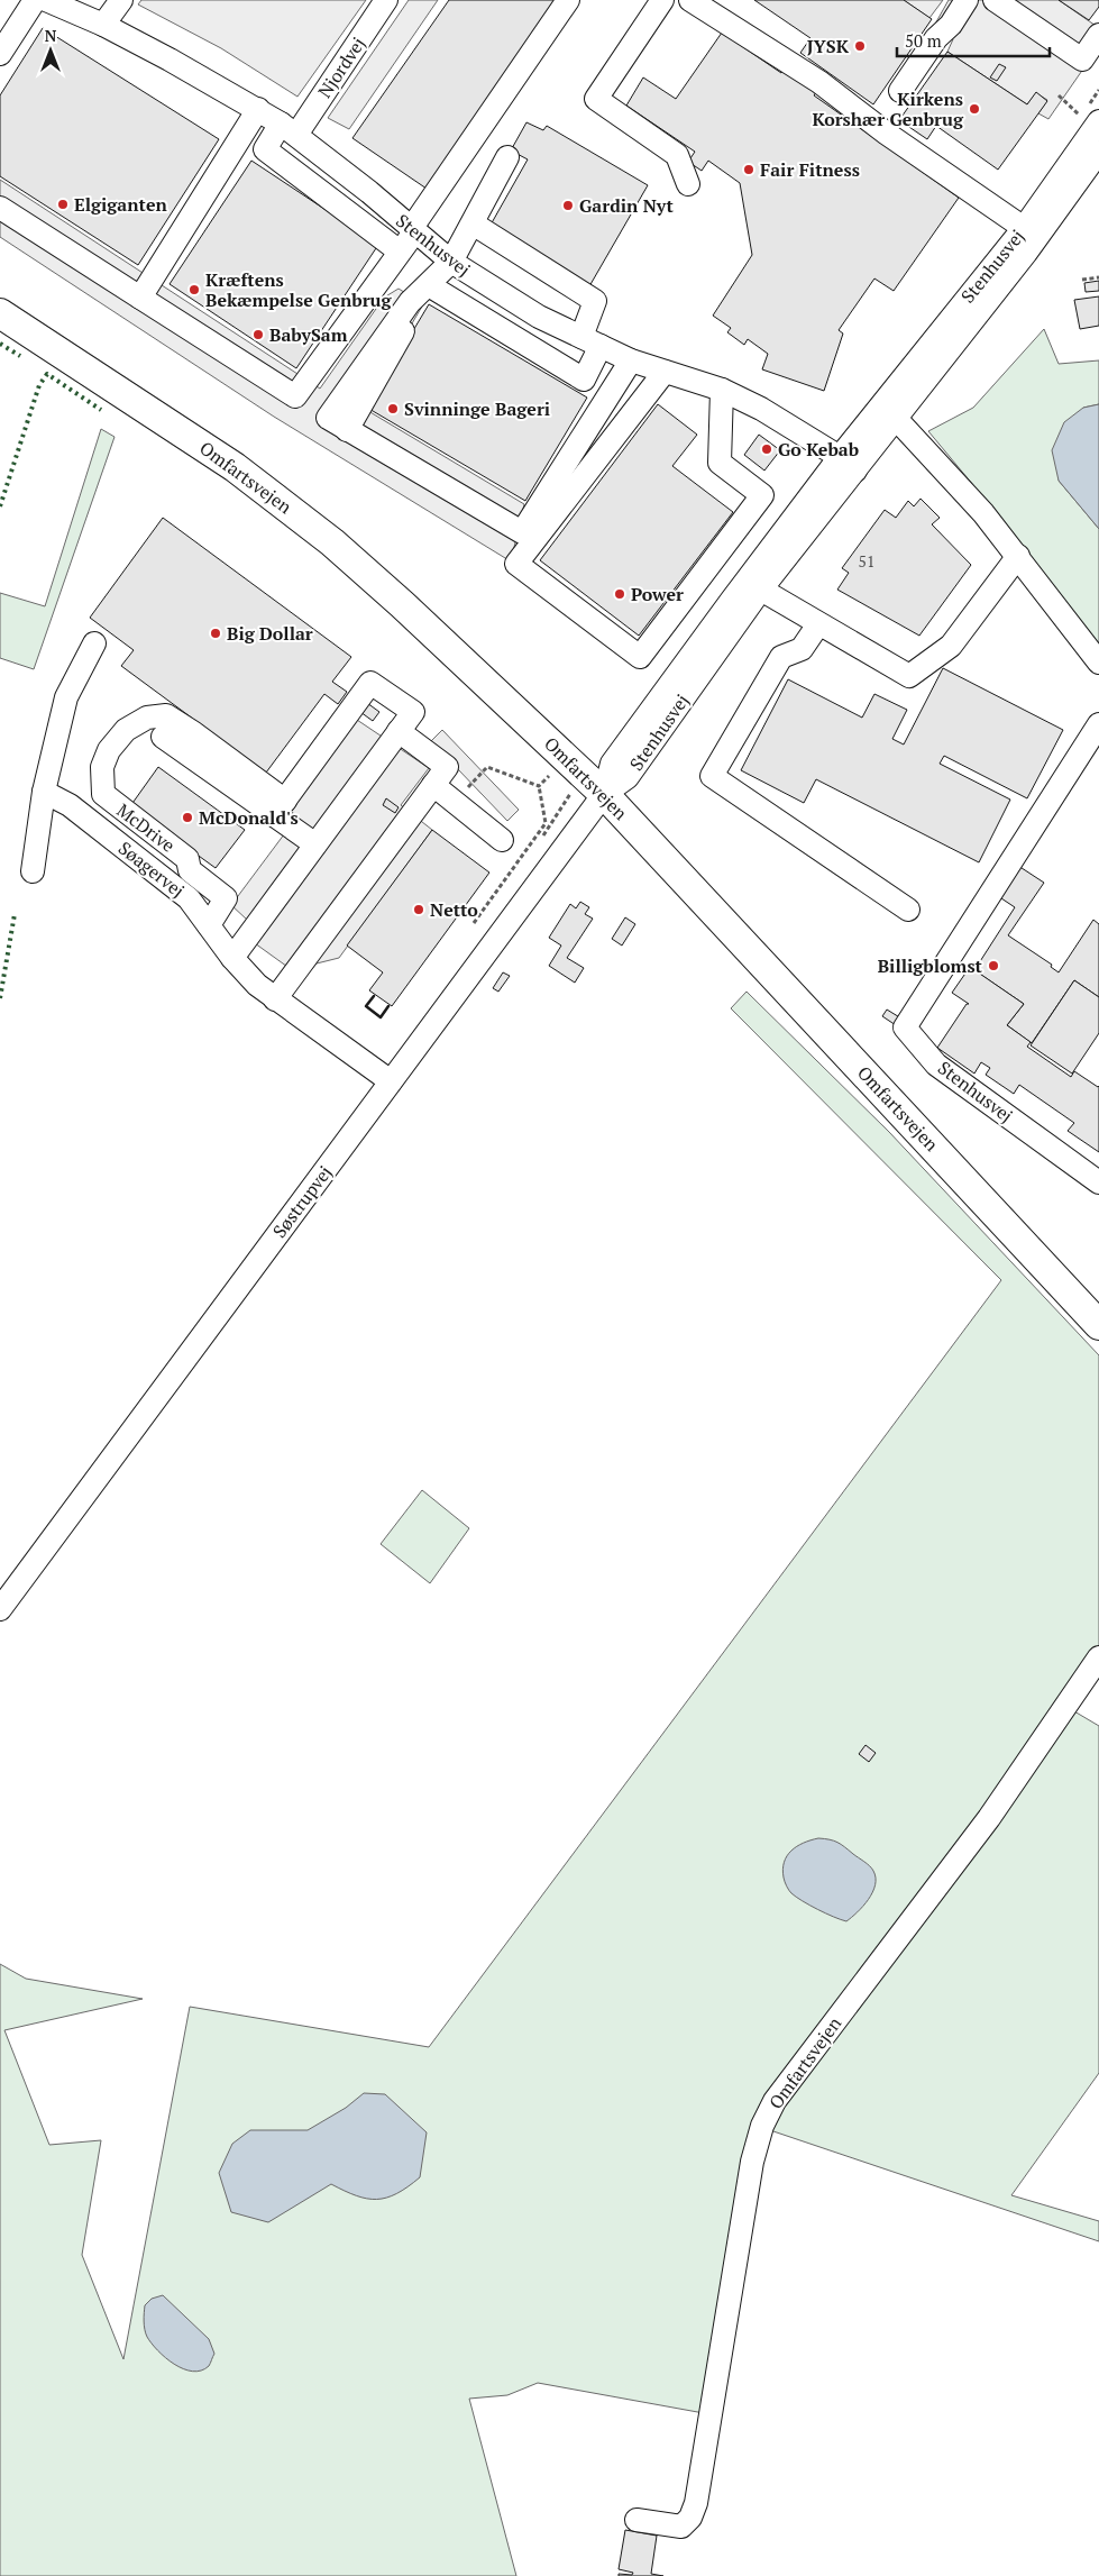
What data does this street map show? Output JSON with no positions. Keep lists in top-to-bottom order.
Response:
{
  "streets": {
    "main road": ["Omfartsvejen"],
    "street": [
      "Njordvej",
      "Stenhusvej",
      "McDrive",
      "Søagervej",
      "Søstrupvej"
    ]
  },
  "crossings": [
    ["Njordvej", "Stenhusvej"],
    ["Stenhusvej", "Omfartsvejen"],
    ["Stenhusvej", "Søstrupvej"],
    ["Omfartsvejen", "Søstrupvej"],
    ["McDrive", "Søagervej"],
    ["Søagervej", "Søstrupvej"]
  ],
  "places": [
    "JYSK",
    "Kirkens Korshær Genbrug",
    "Fair Fitness",
    "Elgiganten",
    "Gardin Nyt",
    "Kræftens Bekæmpelse Genbrug",
    "BabySam",
    "Svinninge Bageri",
    "Go Kebab",
    "Power",
    "Big Dollar",
    "McDonald's",
    "Netto",
    "Billigblomst"
  ],
  "house_numbers": ["51"],
  "scale_bar": "50 m",
  "north": "top"
}
